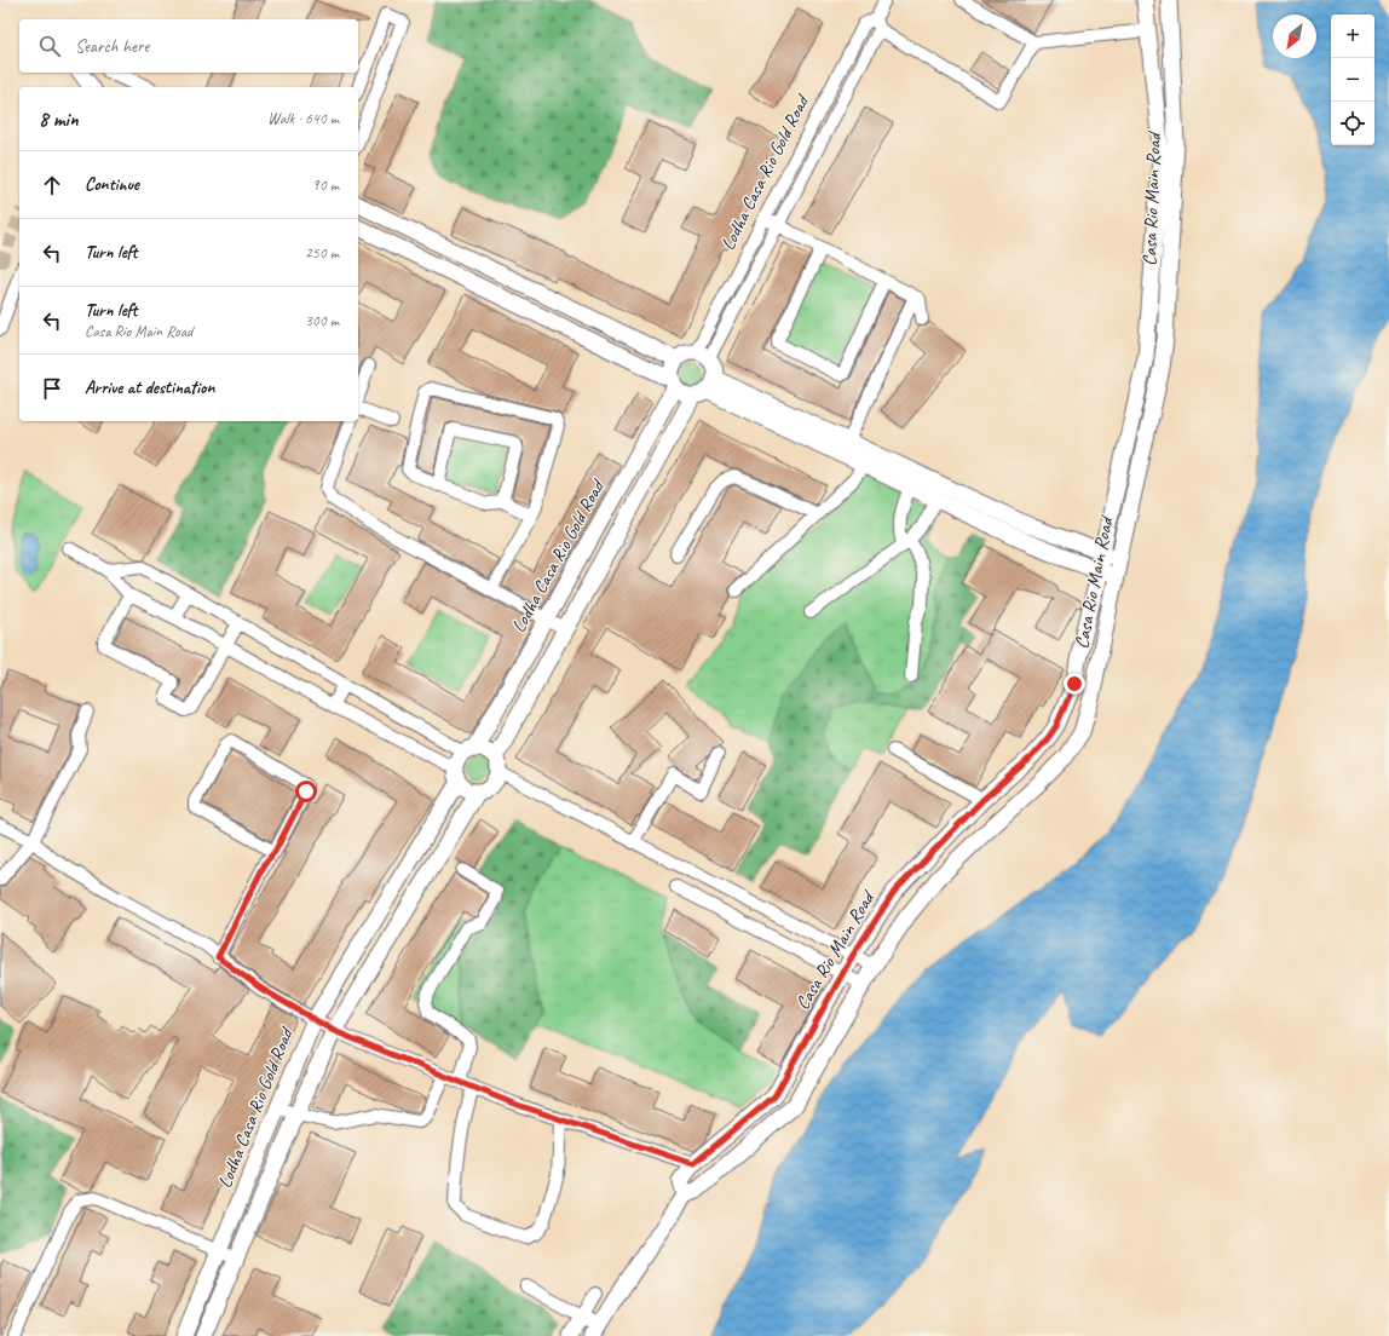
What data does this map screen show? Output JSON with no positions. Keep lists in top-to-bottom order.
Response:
{
  "streets": {
    "street": ["Lodha Casa Rio Gold Road", "Casa Rio Main Road"]
  },
  "north": "bottom left",
  "page": {
    "map_buttons": ["+", "−"],
    "search": "Search here",
    "heading": ["8 min", "Walk · 640 m"],
    "list": [
      ["Continue", "90 m"],
      ["Turn left", "250 m"],
      ["Turn left", "Casa Rio Main Road", "300 m"],
      "Arrive at destination"
    ]
  }
}
